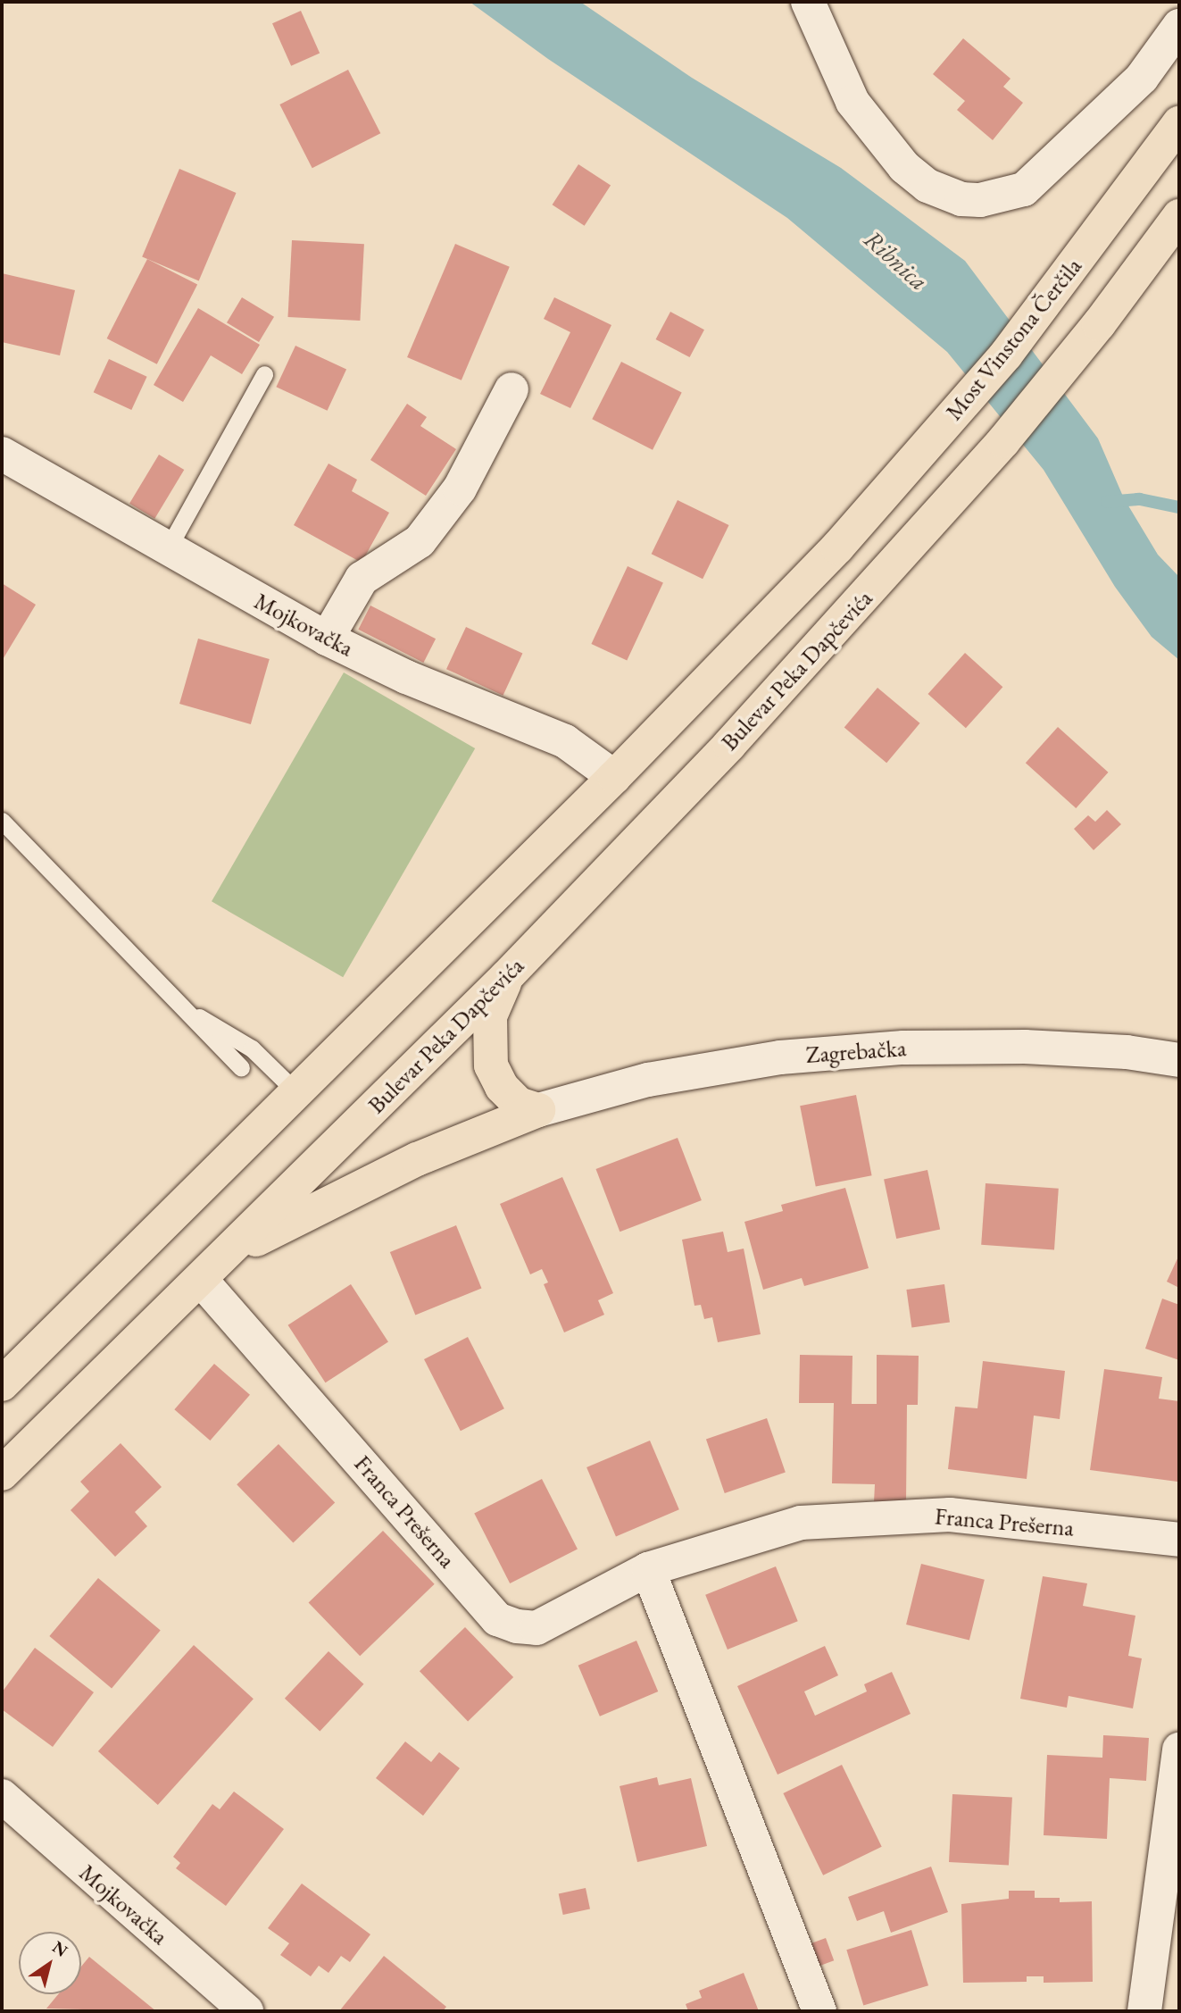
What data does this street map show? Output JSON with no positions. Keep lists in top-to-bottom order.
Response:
{
  "streets": {
    "main road": ["Most Vinstona Čerčila", "Bulevar Peka Dapčevića"],
    "street": ["Mojkovačka", "Zagrebačka", "Franca Prešerna"]
  },
  "crossings": [
    ["Most Vinstona Čerčila", "Mojkovačka"],
    ["Bulevar Peka Dapčevića", "Franca Prešerna"]
  ],
  "water": ["Ribnica"],
  "north": "top right"
}
